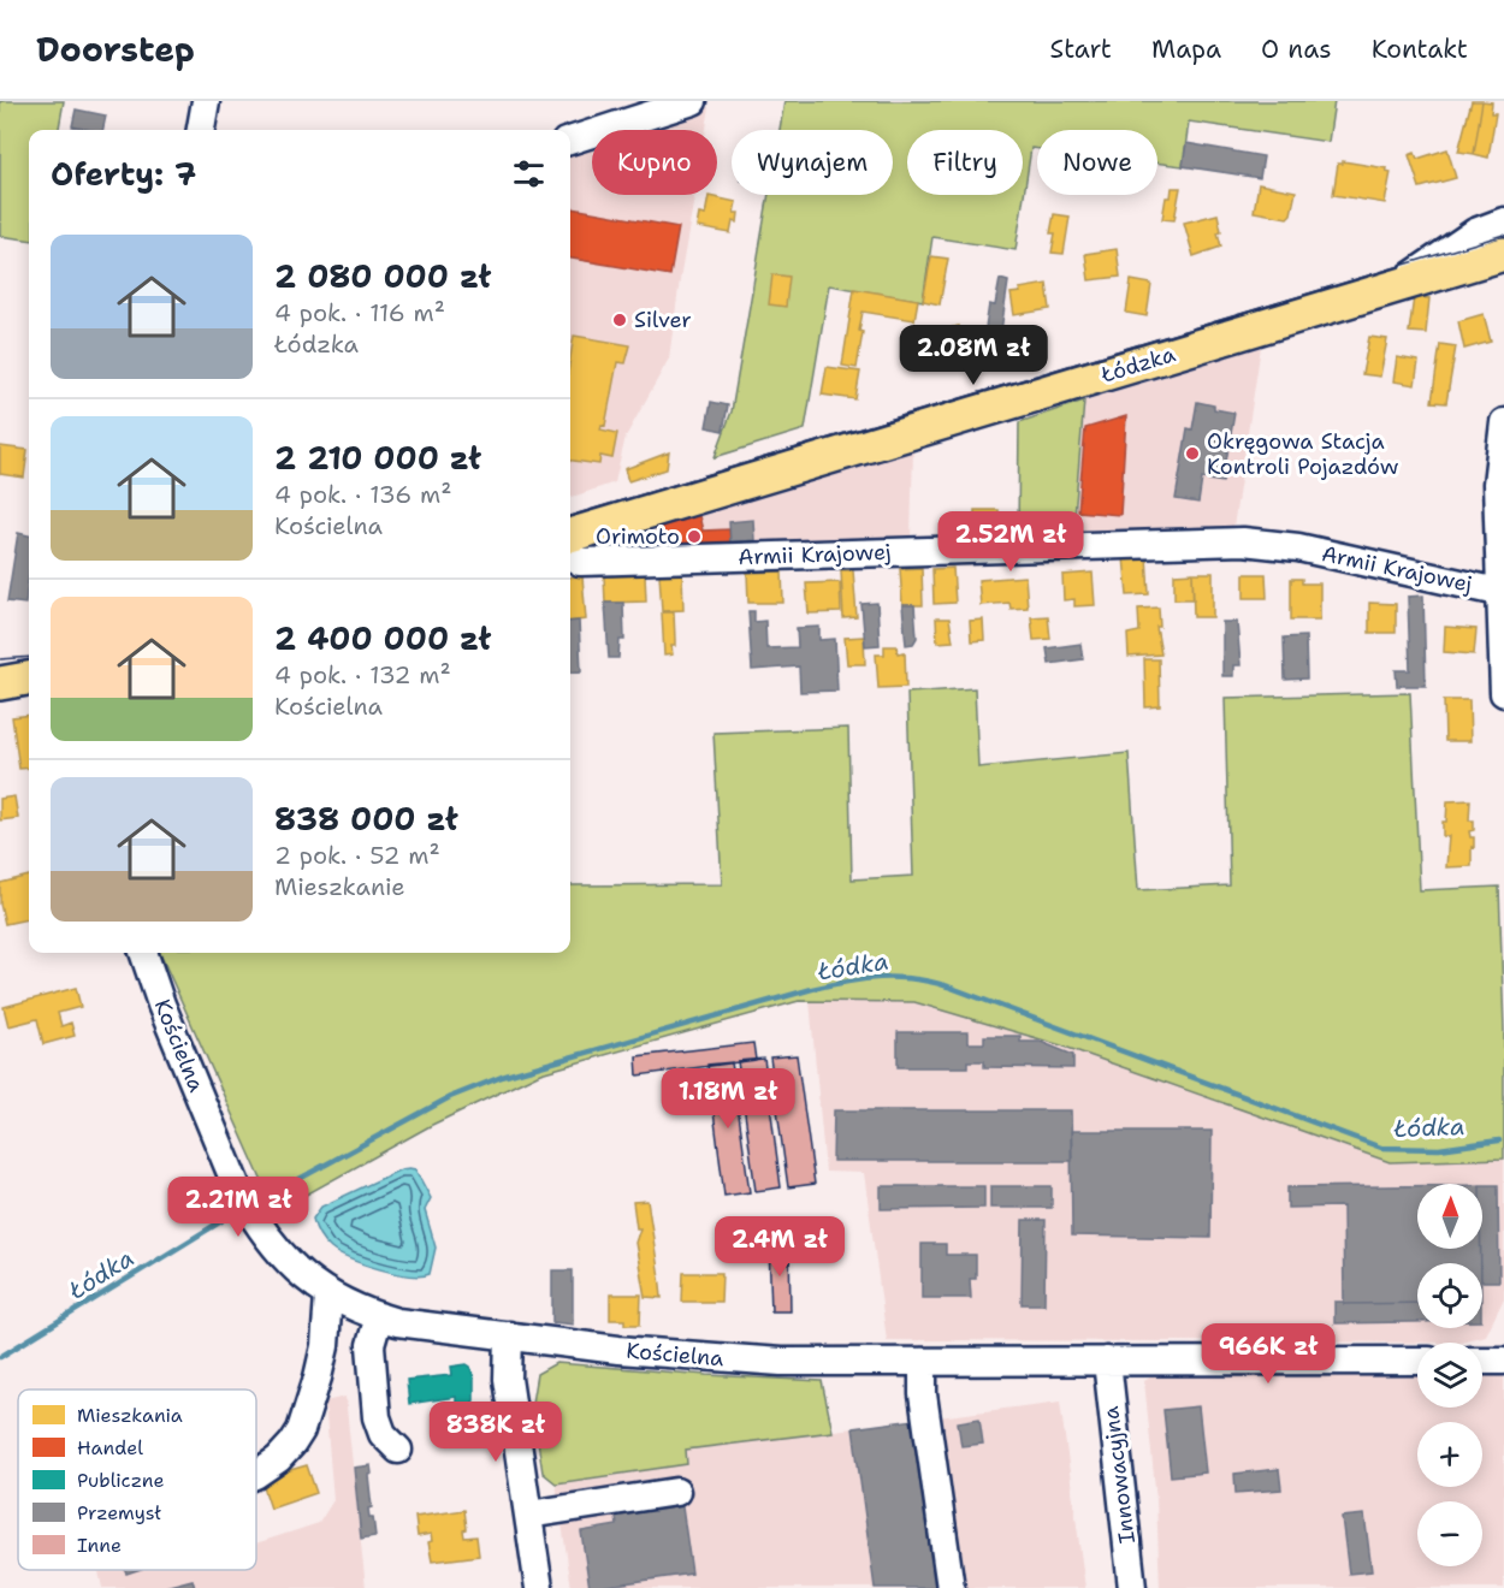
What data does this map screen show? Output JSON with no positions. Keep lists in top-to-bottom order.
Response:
{
  "streets": {
    "main road": ["Łódzka"],
    "street": ["Armii Krajowej", "Kościelna", "Innowacyjna"]
  },
  "crossings": [
    ["Kościelna", "Innowacyjna"]
  ],
  "water": ["Łódka"],
  "places": ["Silver", "Okręgowa Stacja Kontroli Pojazdów", "Orimoto"],
  "legend": [
    "Mieszkania",
    "Handel",
    "Publiczne",
    "Przemysł",
    "Inne"
  ],
  "north": "top",
  "page": {
    "header": "Doorstep",
    "nav": [
      "Start",
      "Mapa",
      "O nas",
      "Kontakt"
    ],
    "chip": [
      "Kupno",
      "Wynajem",
      "Filtry",
      "Nowe"
    ],
    "heading": "Oferty: 7",
    "list": [
      {
        "name": "2 080 000 zł",
        "note": "4 pok. · 116 m² · Łódzka"
      },
      {
        "name": "2 210 000 zł",
        "note": "4 pok. · 136 m² · Kościelna"
      },
      {
        "name": "2 400 000 zł",
        "note": "4 pok. · 132 m² · Kościelna"
      },
      {
        "name": "838 000 zł",
        "note": "2 pok. · 52 m² · Mieszkanie"
      }
    ],
    "price": [
      "2.08M zł",
      "2.52M zł",
      "1.18M zł",
      "2.21M zł",
      "2.4M zł",
      "966K zł",
      "838K zł"
    ],
    "map_buttons": ["+", "−"]
  }
}
